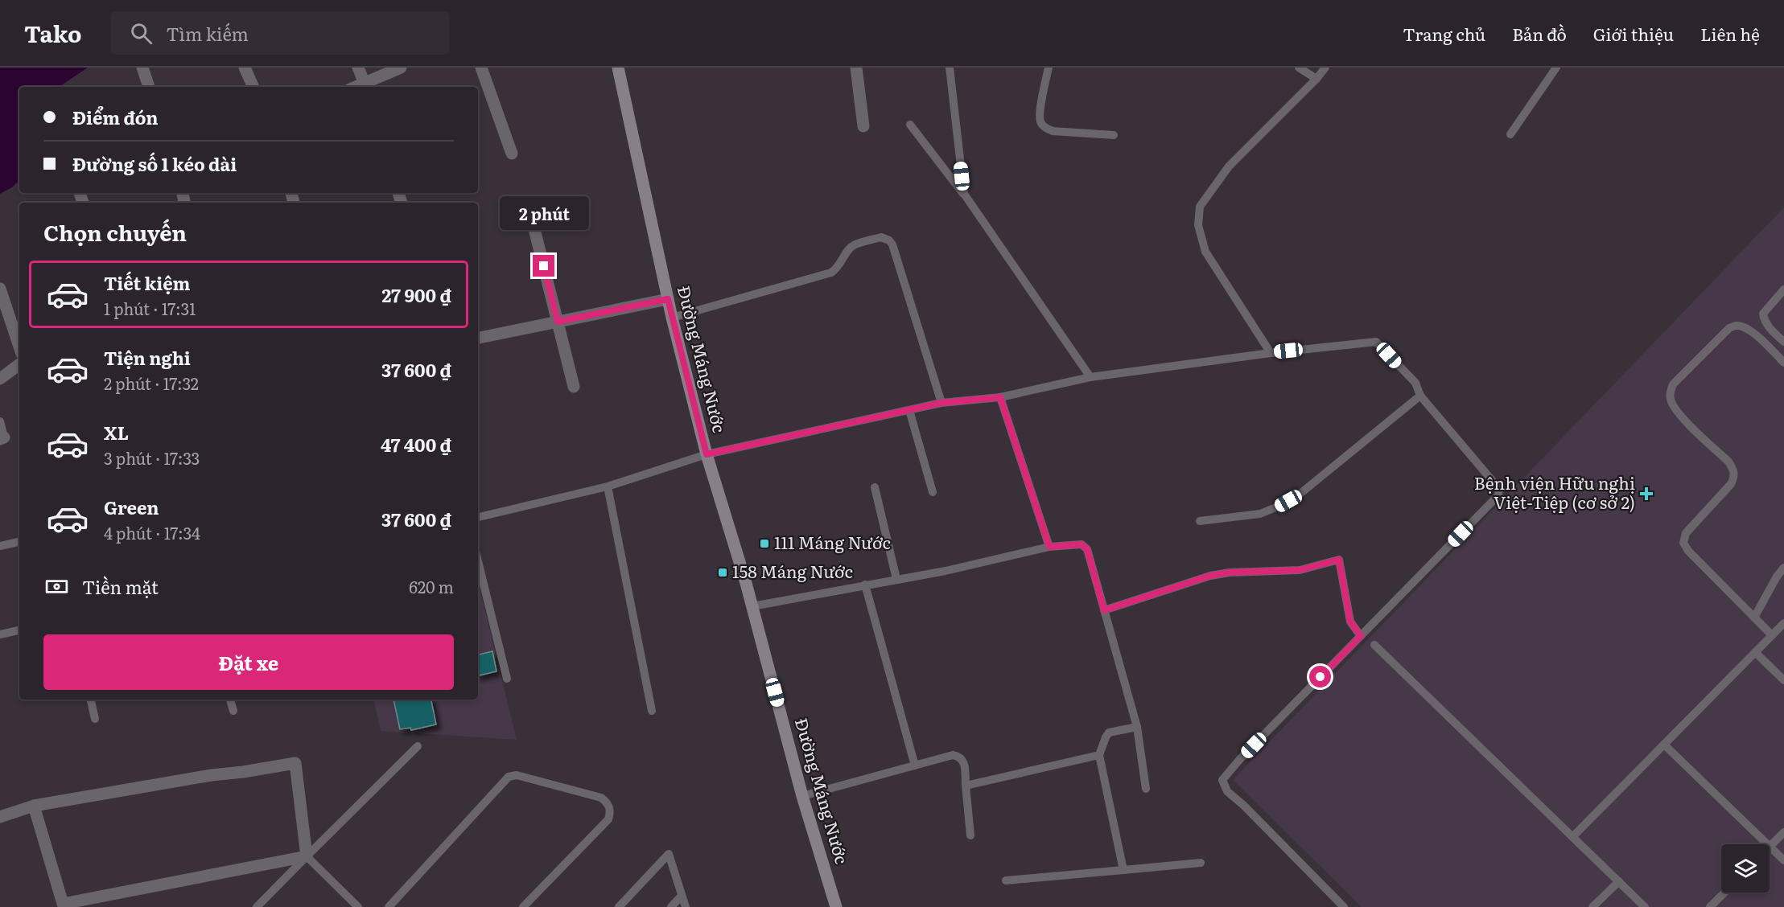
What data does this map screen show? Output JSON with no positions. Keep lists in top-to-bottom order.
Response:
{
  "streets": {
    "main road": ["Đường Máng Nước"]
  },
  "places": {
    "health": ["Bệnh viện Hữu nghị Việt-Tiệp (cơ sở 2)"],
    "transit": ["111 Máng Nước", "158 Máng Nước"]
  },
  "page": {
    "header": "Tako",
    "search": "Tìm kiếm",
    "nav": [
      "Trang chủ",
      "Bản đồ",
      "Giới thiệu",
      "Liên hệ"
    ],
    "banner": ["Điểm đón", "Đường số 1 kéo dài"],
    "bubble": "2 phút",
    "heading": "Chọn chuyến",
    "list": [
      {
        "name": "Tiết kiệm",
        "note": "1 phút · 17:31",
        "value": "27 900 ₫"
      },
      {
        "name": "Tiện nghi",
        "note": "2 phút · 17:32",
        "value": "37 600 ₫"
      },
      {
        "name": "XL",
        "note": "3 phút · 17:33",
        "value": "47 400 ₫"
      },
      {
        "name": "Green",
        "note": "4 phút · 17:34",
        "value": "37 600 ₫"
      }
    ],
    "pay": ["Tiền mặt", "620 m"],
    "buttons": "Đặt xe"
  }
}
